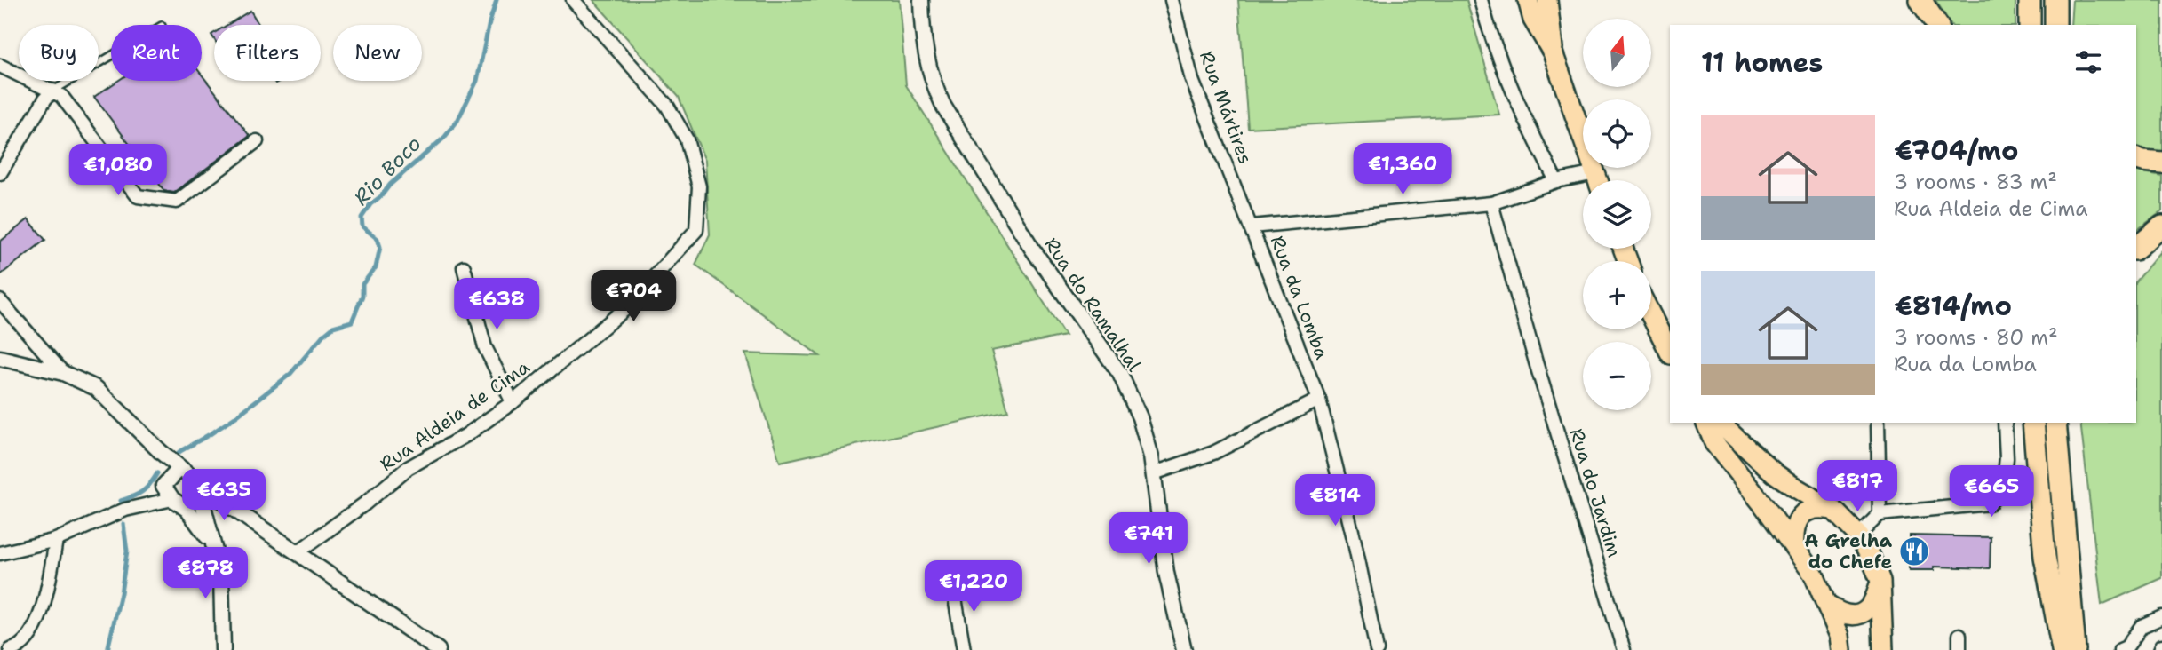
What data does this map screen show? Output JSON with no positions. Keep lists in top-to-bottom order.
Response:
{
  "streets": {
    "street": [
      "Rua Mártires",
      "Rua da Lomba",
      "Rua do Ramalhal",
      "Rua Aldeia de Cima",
      "Rua do Jardim"
    ]
  },
  "crossings": [
    ["Rua Mártires", "Rua da Lomba"],
    ["Rua da Lomba", "Rua do Jardim"]
  ],
  "water": ["Rio Boco"],
  "places": {
    "restaurant": ["A Grelha do Chefe"]
  },
  "north": "top",
  "page": {
    "map_buttons": ["+", "−"],
    "chip": [
      "Buy",
      "Rent",
      "Filters",
      "New"
    ],
    "heading": "11 homes",
    "list": [
      {
        "name": "€704/mo",
        "note": "3 rooms · 83 m² · Rua Aldeia de Cima"
      },
      {
        "name": "€814/mo",
        "note": "3 rooms · 80 m² · Rua da Lomba"
      }
    ],
    "price": [
      "€1,360",
      "€1,080",
      "€704",
      "€638",
      "€817",
      "€665",
      "€635",
      "€814",
      "€741",
      "€878",
      "€1,220"
    ]
  }
}
